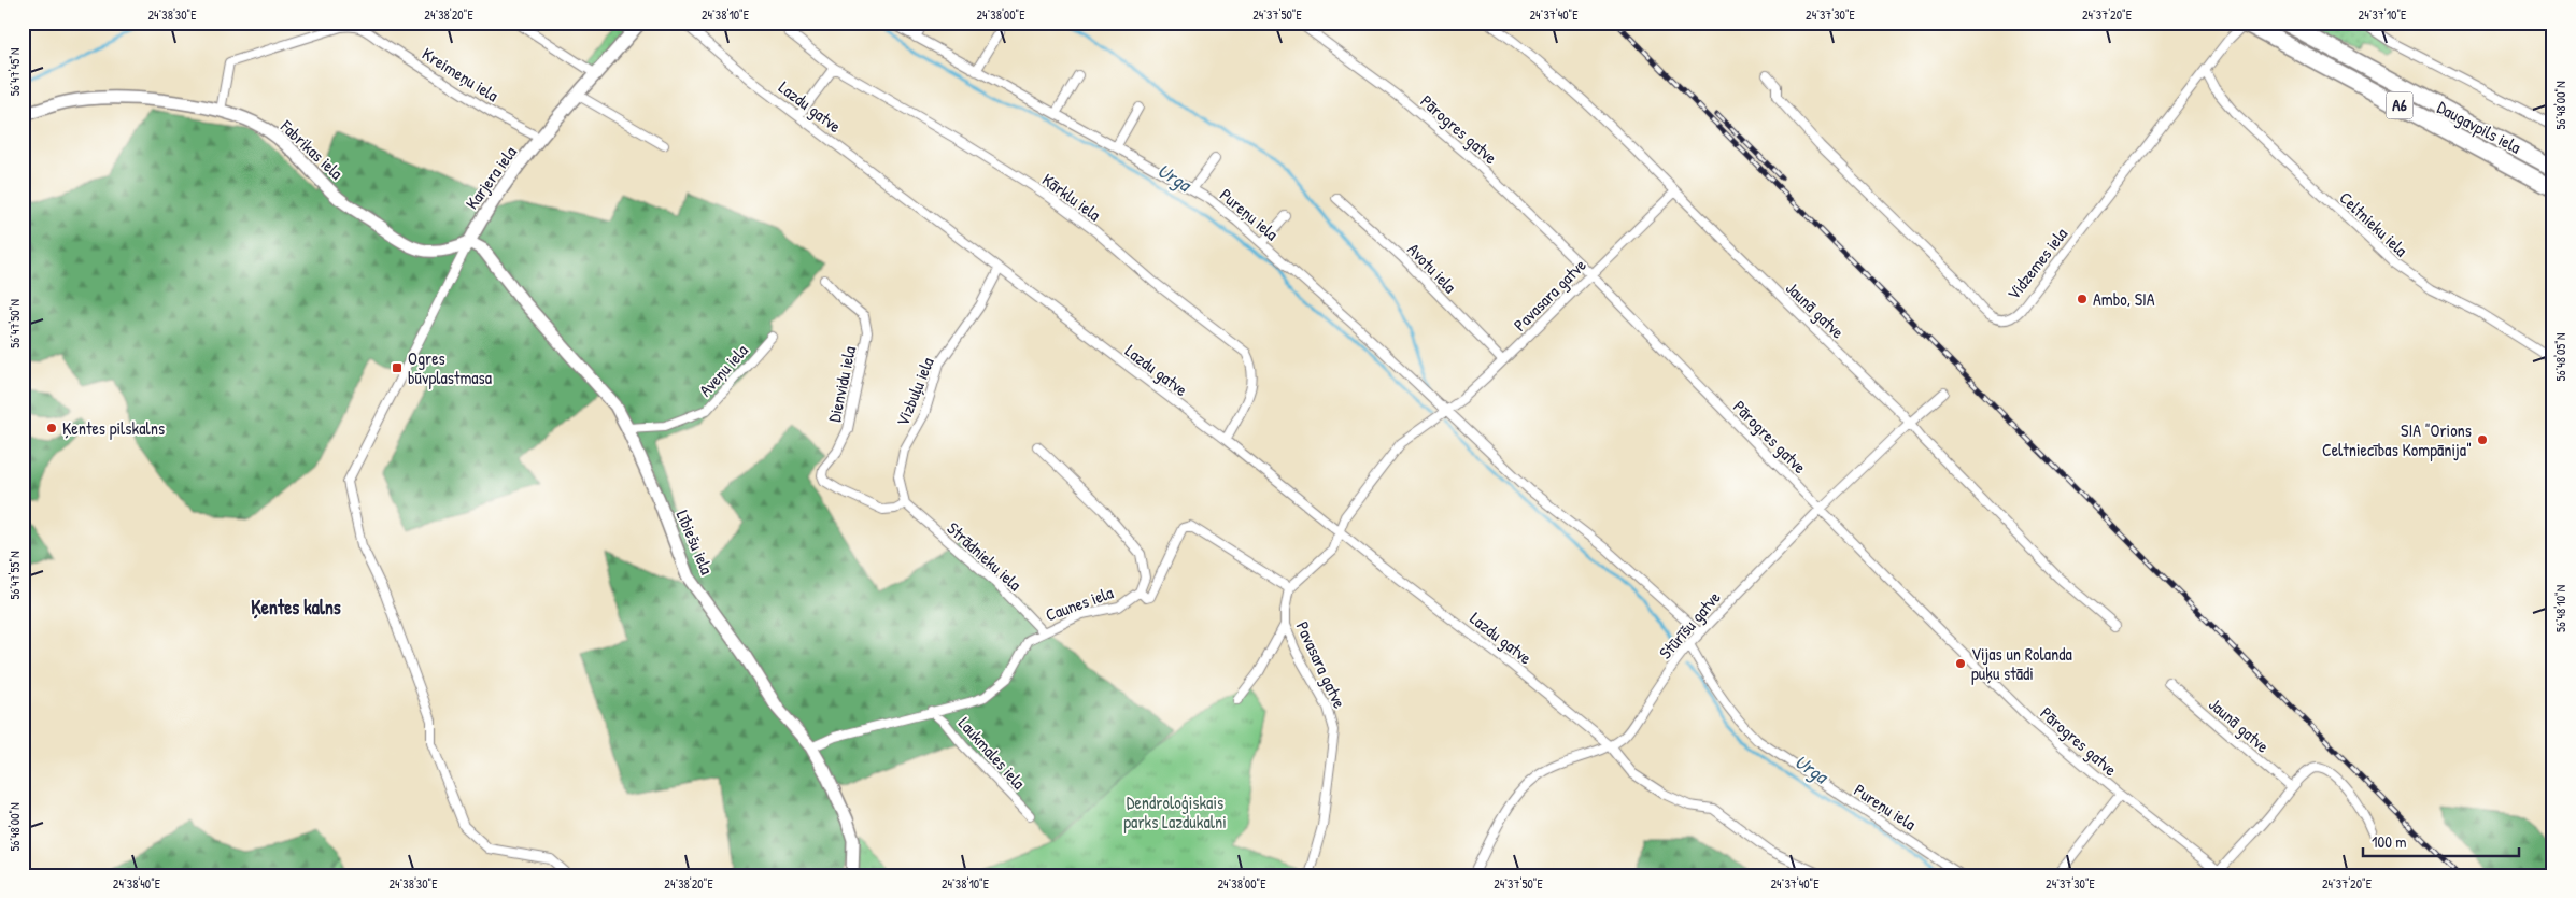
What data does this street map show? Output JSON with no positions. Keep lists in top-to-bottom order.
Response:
{
  "streets": {
    "highway": ["A6", "Daugavpils iela"],
    "street": [
      "Kreimeņu iela",
      "Lazdu gatve",
      "Pārogres gatve",
      "Fabrikas iela",
      "Karjera iela",
      "Kārklu iela",
      "Pureņu iela",
      "Celtnieku iela",
      "Vidzemes iela",
      "Avotu iela",
      "Pavasara gatve",
      "Jaunā gatve",
      "Aveņu iela",
      "Dienvidu iela",
      "Vizbuļu iela",
      "Lībiešu iela",
      "Strādnieku iela",
      "Caunes iela",
      "Stūrīšu gatve",
      "Laukmales iela"
    ]
  },
  "crossings": [
    ["Kreimeņu iela", "Fabrikas iela"],
    ["Kreimeņu iela", "Karjera iela"],
    ["Lazdu gatve", "Kārklu iela"],
    ["Lazdu gatve", "Pavasara gatve"],
    ["Lazdu gatve", "Vizbuļu iela"],
    ["Lazdu gatve", "Stūrīšu gatve"],
    ["Daugavpils iela", "Vidzemes iela"],
    ["Pārogres gatve", "Pavasara gatve"],
    ["Pārogres gatve", "Stūrīšu gatve"],
    ["Fabrikas iela", "Karjera iela"],
    ["Fabrikas iela", "Lībiešu iela"],
    ["Karjera iela", "Lībiešu iela"],
    ["Pureņu iela", "Pavasara gatve"],
    ["Pureņu iela", "Stūrīšu gatve"],
    ["Celtnieku iela", "Vidzemes iela"],
    ["Avotu iela", "Pavasara gatve"],
    ["Pavasara gatve", "Jaunā gatve"],
    ["Jaunā gatve", "Stūrīšu gatve"],
    ["Aveņu iela", "Lībiešu iela"],
    ["Dienvidu iela", "Vizbuļu iela"],
    ["Dienvidu iela", "Strādnieku iela"],
    ["Vizbuļu iela", "Strādnieku iela"],
    ["Lībiešu iela", "Caunes iela"],
    ["Strādnieku iela", "Caunes iela"],
    ["Caunes iela", "Laukmales iela"]
  ],
  "districts": ["Ķentes kalns"],
  "water": ["Urga"],
  "parks": ["Dendroloģiskais parks Lazdukalni"],
  "places": {
    "other": [
      "Ambo, SIA",
      "Ķentes pilskalns",
      "SIA \"Orions Celtniecības Kompānija\"",
      "Vijas un Rolanda puķu stādi"
    ],
    "transit": ["Ogres būvplastmasa"]
  },
  "scale_bar": "100 m",
  "coordinates": [
    "24°38'30\"E",
    "24°38'20\"E",
    "24°38'10\"E",
    "24°38'00\"E",
    "24°37'50\"E",
    "24°37'40\"E",
    "24°37'30\"E",
    "24°37'20\"E",
    "24°37'10\"E",
    "56°47'45\"N",
    "56°48'00\"N",
    "56°47'50\"N",
    "56°48'05\"N",
    "56°47'55\"N",
    "56°48'10\"N",
    "24°38'40\"E"
  ]
}
